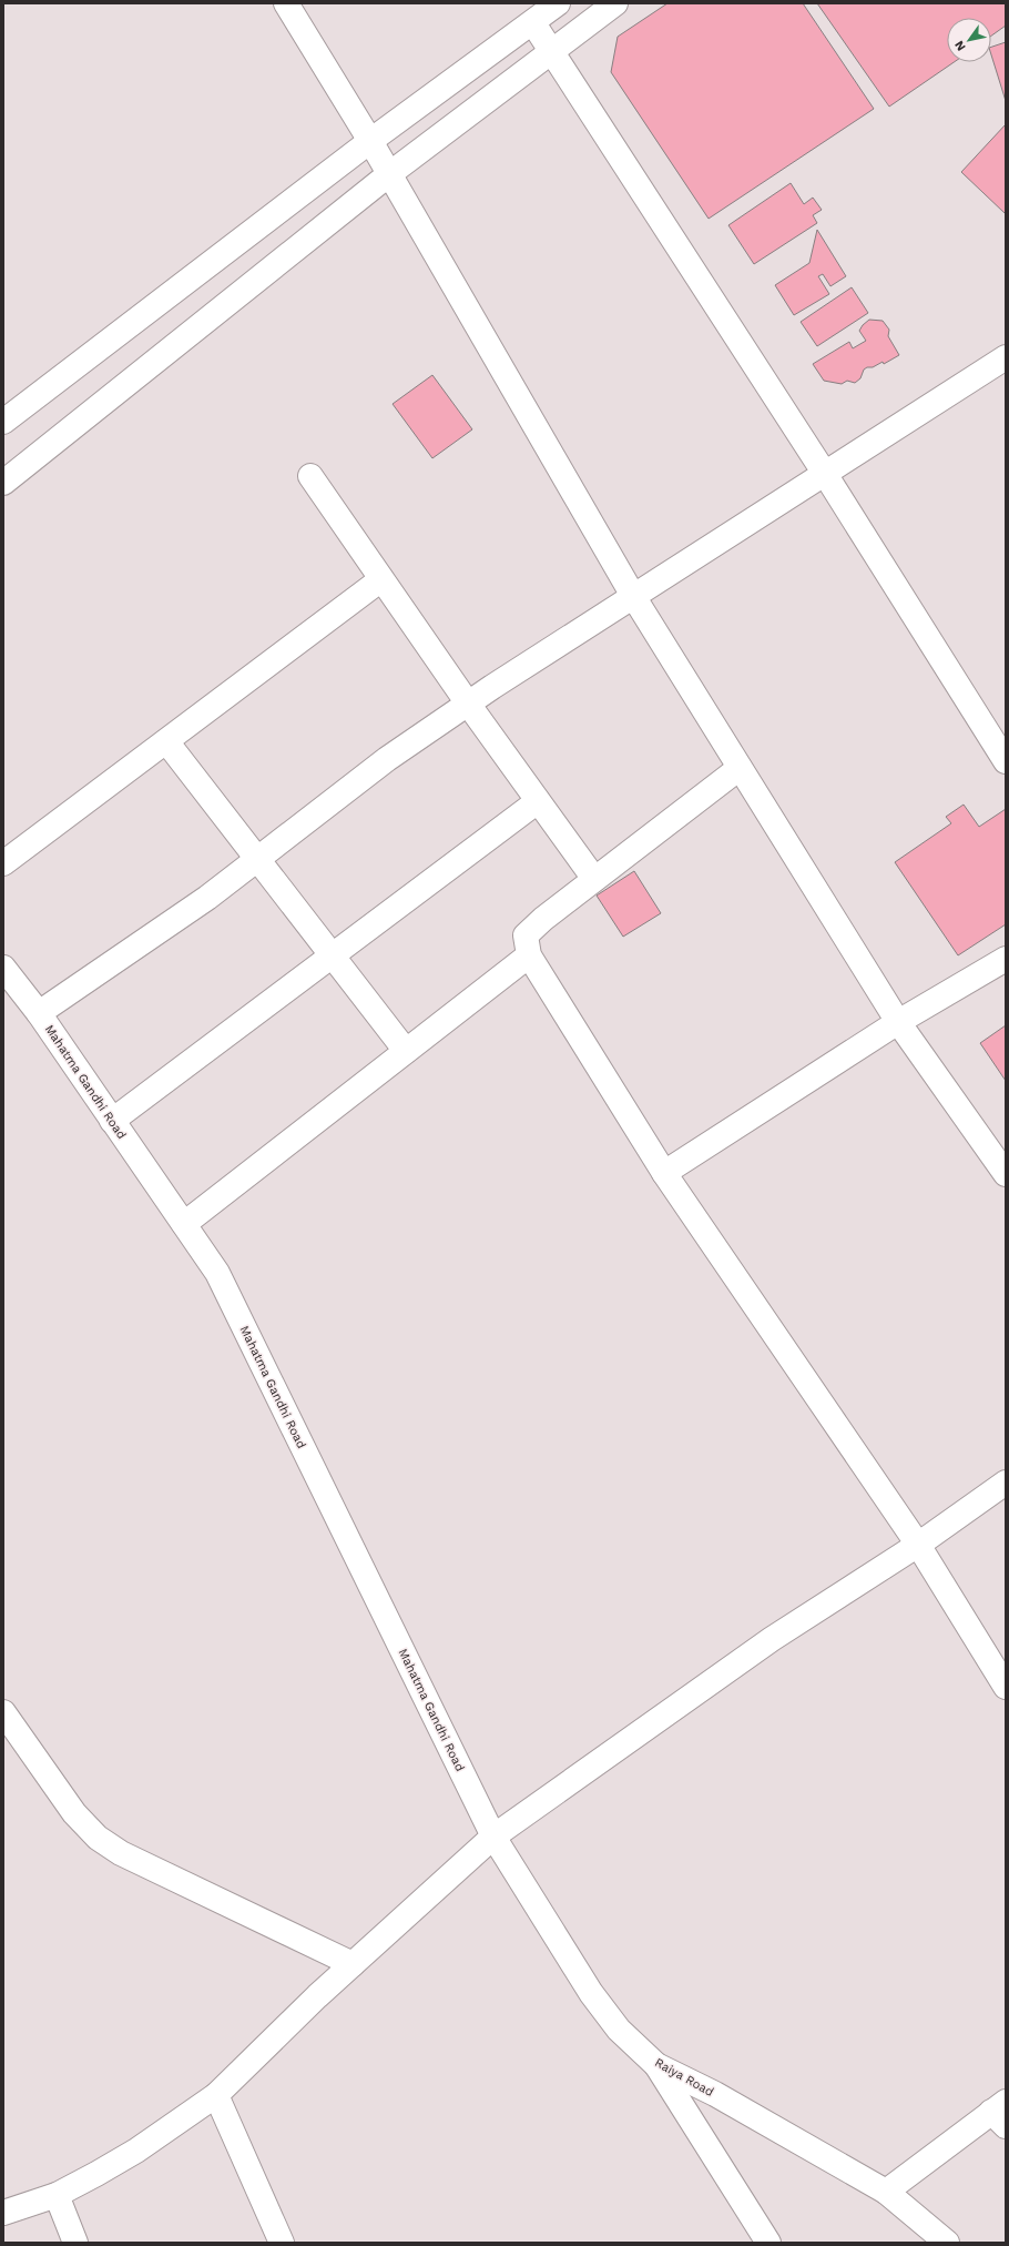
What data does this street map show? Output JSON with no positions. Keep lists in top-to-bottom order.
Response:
{
  "streets": {
    "street": ["Mahatma Gandhi Road", "Raiya Road"]
  },
  "crossings": [
    ["Mahatma Gandhi Road", "Raiya Road"]
  ],
  "north": "bottom left"
}
